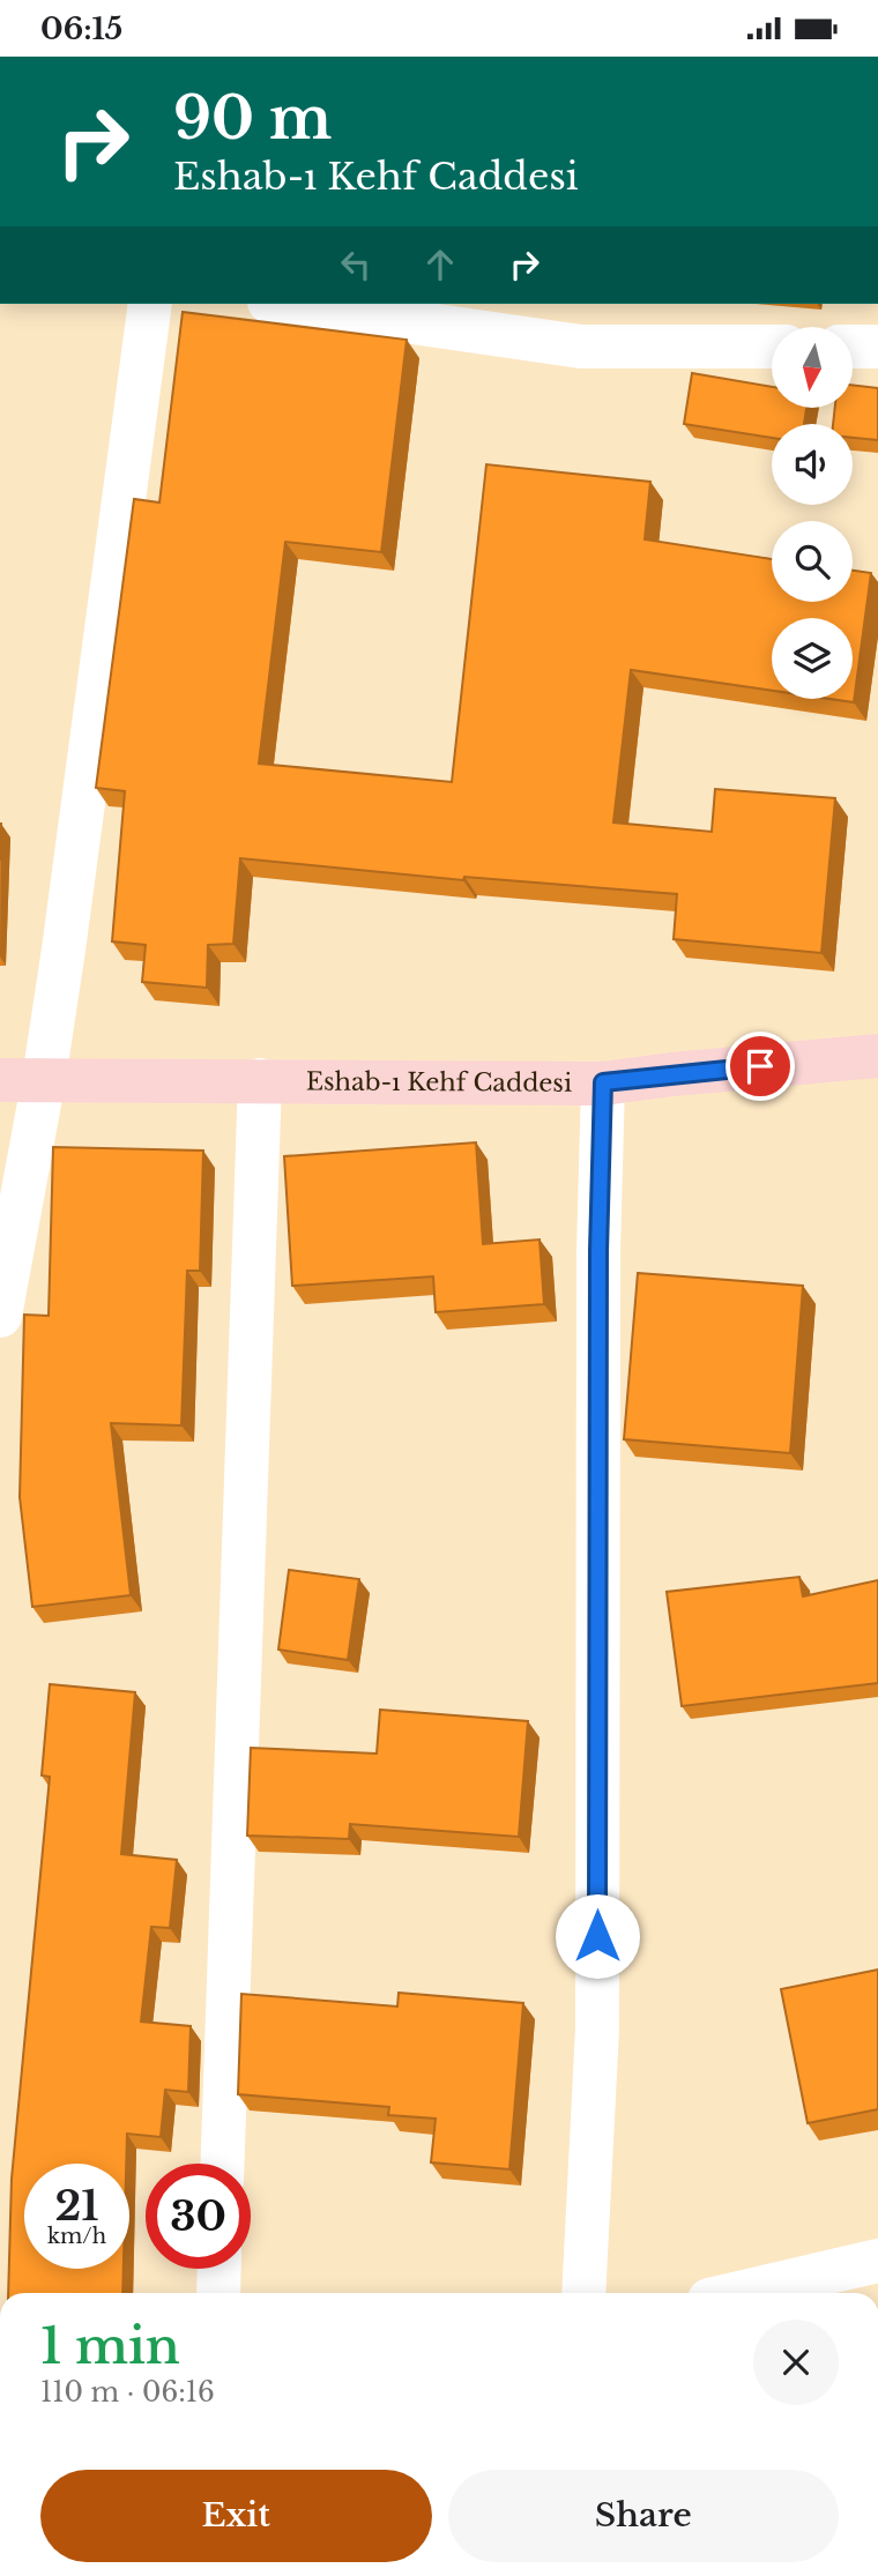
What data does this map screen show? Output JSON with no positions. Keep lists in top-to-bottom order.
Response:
{
  "streets": {
    "street": ["Eshab-ı Kehf Caddesi"]
  },
  "north": "bottom",
  "page": {
    "status": "06:15",
    "turn": ["90 m", "Eshab-ı Kehf Caddesi"],
    "speed": "21 km/h",
    "limit": "30",
    "heading": ["1 min", "110 m · 06:16"],
    "buttons": ["Exit", "Share"]
  }
}
